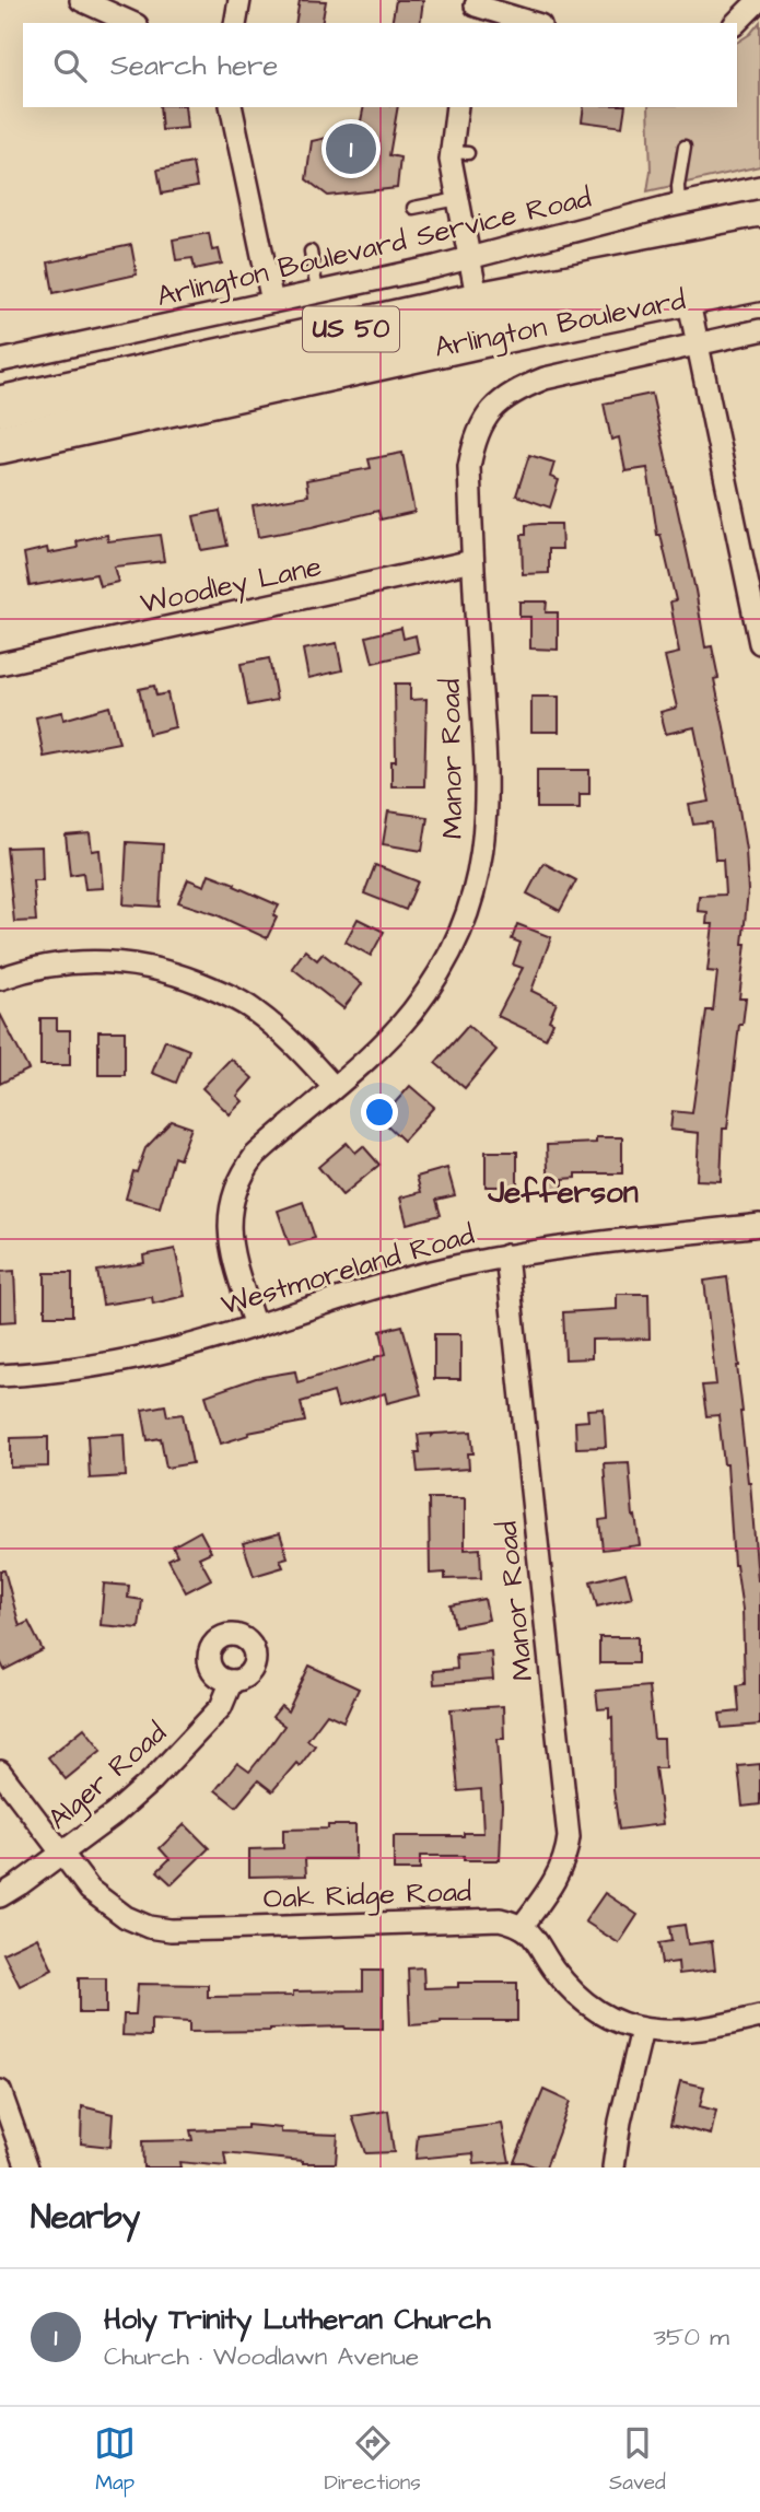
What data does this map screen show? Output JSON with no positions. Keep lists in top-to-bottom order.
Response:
{
  "streets": {
    "highway": ["Arlington Boulevard", "US 50"],
    "street": [
      "Arlington Boulevard Service Road",
      "Woodley Lane",
      "Manor Road",
      "Westmoreland Road",
      "Alger Road",
      "Oak Ridge Road"
    ]
  },
  "crossings": [
    ["Woodley Lane", "Manor Road"],
    ["Manor Road", "Westmoreland Road"],
    ["Manor Road", "Oak Ridge Road"],
    ["Alger Road", "Oak Ridge Road"]
  ],
  "districts": ["Jefferson"],
  "page": {
    "search": "Search here",
    "pins": "1",
    "heading": "Nearby",
    "list": [
      {
        "mark": "1",
        "name": "Holy Trinity Lutheran Church",
        "note": "Church · Woodlawn Avenue",
        "value": "350 m"
      }
    ],
    "nav": ["Map", "Directions", "Saved"]
  }
}
